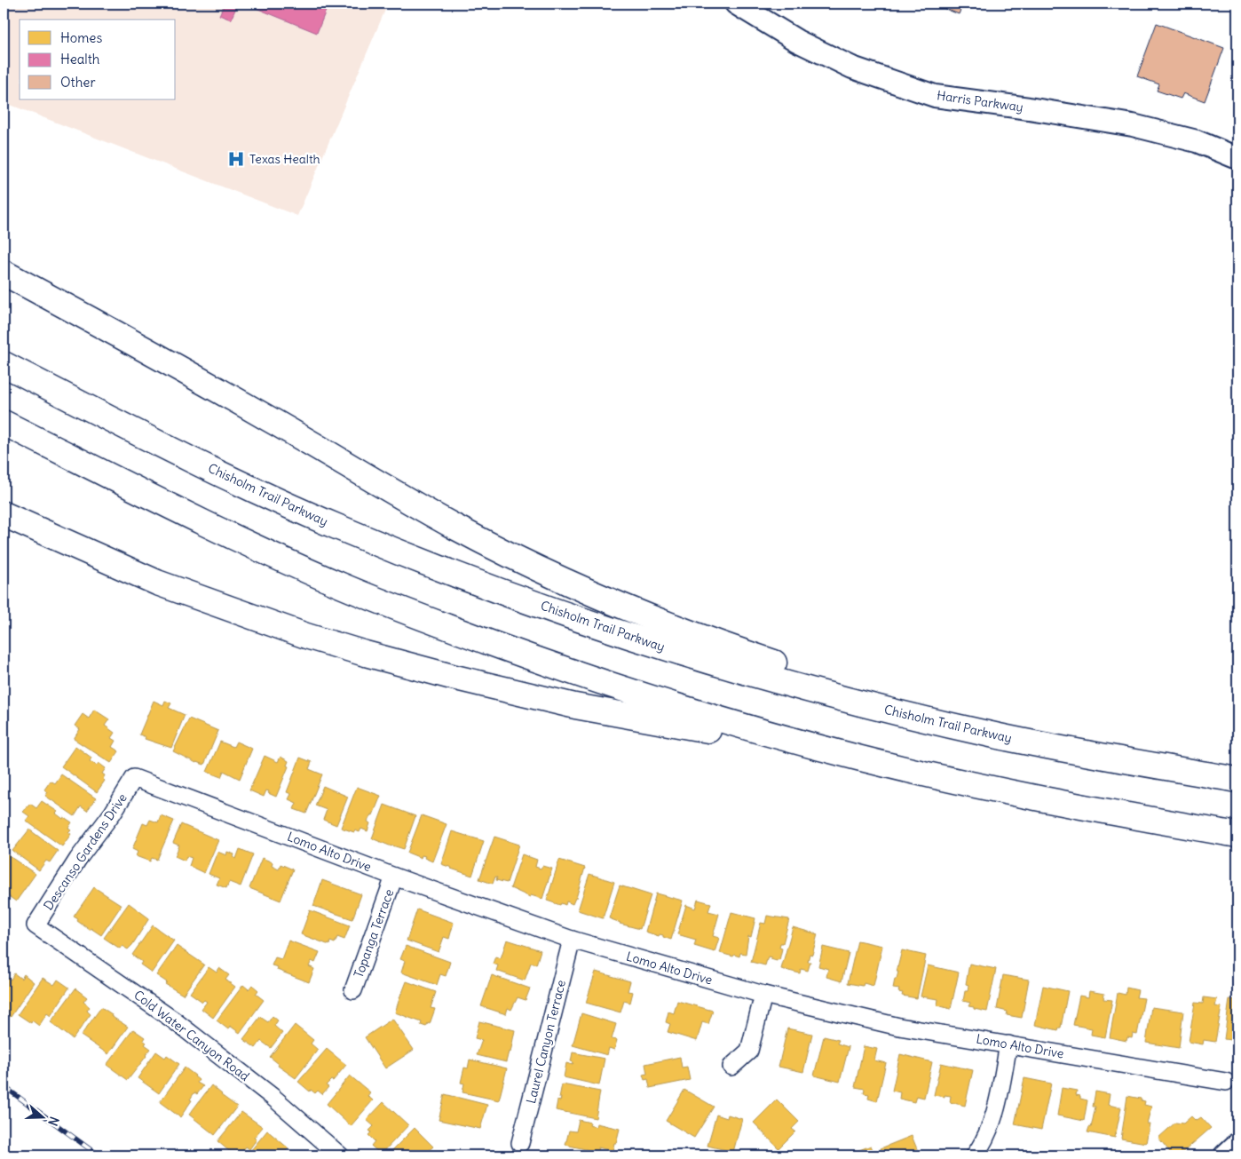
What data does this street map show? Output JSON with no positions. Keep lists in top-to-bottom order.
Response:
{
  "streets": {
    "highway": ["Chisholm Trail Parkway"],
    "street": [
      "Harris Parkway",
      "Descanso Gardens Drive",
      "Lomo Alto Drive",
      "Topanga Terrace",
      "Cold Water Canyon Road",
      "Laurel Canyon Terrace"
    ]
  },
  "crossings": [
    ["Descanso Gardens Drive", "Lomo Alto Drive"],
    ["Descanso Gardens Drive", "Cold Water Canyon Road"],
    ["Lomo Alto Drive", "Topanga Terrace"],
    ["Lomo Alto Drive", "Laurel Canyon Terrace"]
  ],
  "places": {
    "hospital": ["Texas Health"]
  },
  "legend": ["Homes", "Health", "Other"],
  "north": "right"
}
